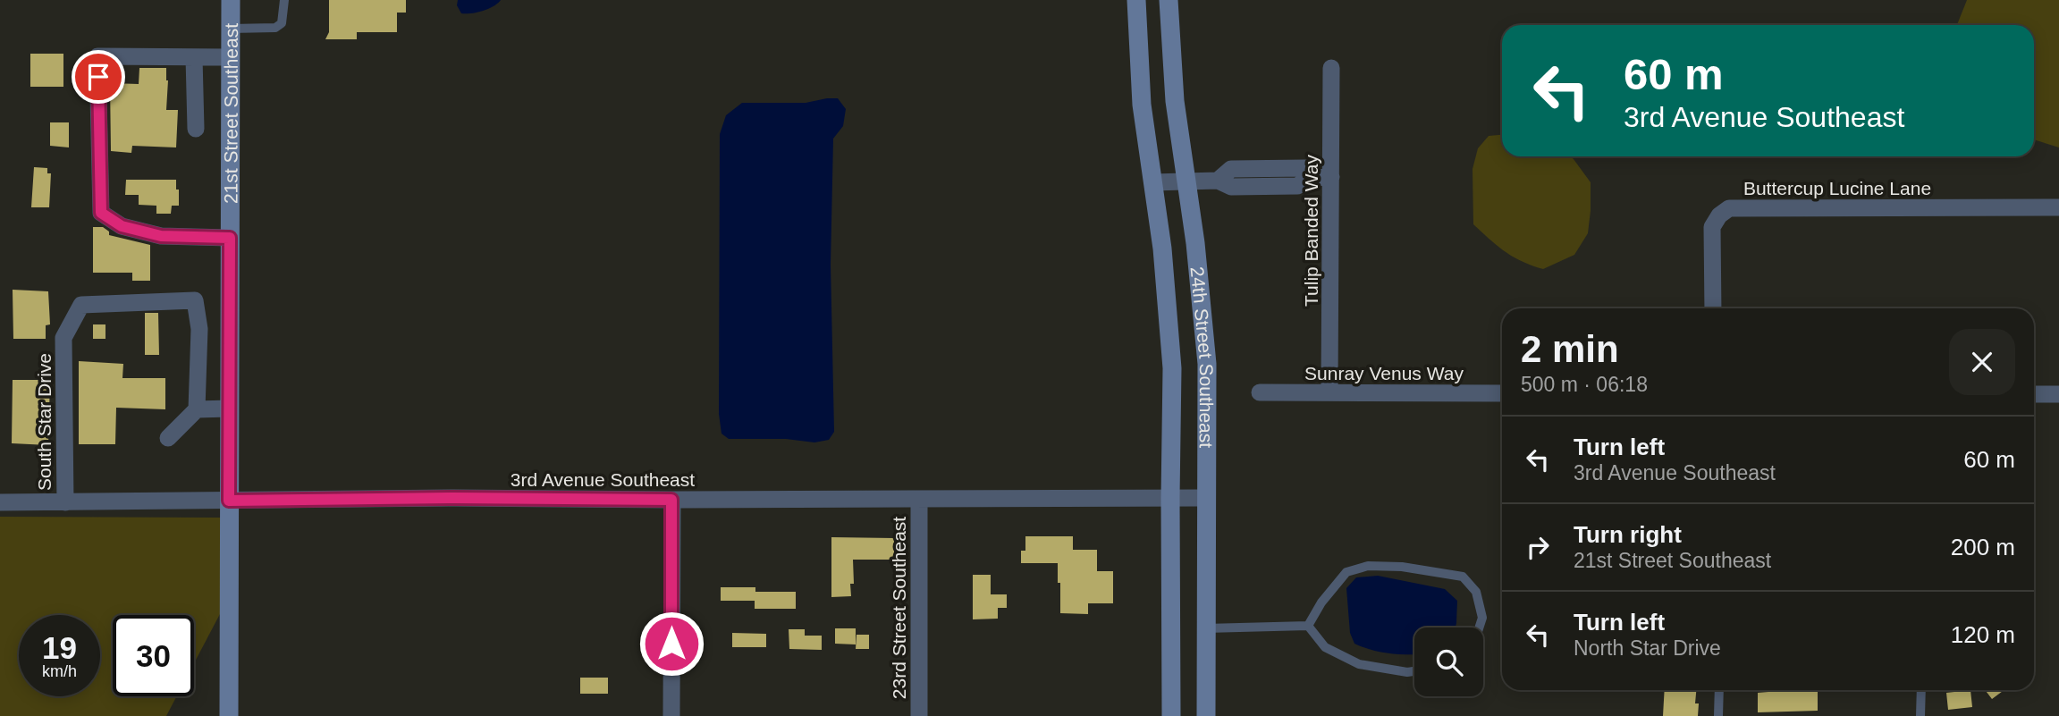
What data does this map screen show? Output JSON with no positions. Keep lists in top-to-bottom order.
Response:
{
  "streets": {
    "street": [
      "21st Street Southeast",
      "Buttercup Lucine Lane",
      "Tulip Banded Way",
      "24th Street Southeast",
      "Sunray Venus Way",
      "South Star Drive",
      "3rd Avenue Southeast",
      "23rd Street Southeast"
    ]
  },
  "crossings": [
    ["21st Street Southeast", "3rd Avenue Southeast"],
    ["Tulip Banded Way", "Sunray Venus Way"],
    ["24th Street Southeast", "3rd Avenue Southeast"],
    ["South Star Drive", "3rd Avenue Southeast"],
    ["3rd Avenue Southeast", "23rd Street Southeast"]
  ],
  "page": {
    "turn": ["60 m", "3rd Avenue Southeast"],
    "heading": ["2 min", "500 m · 06:18"],
    "list": [
      {
        "name": "Turn left",
        "note": "3rd Avenue Southeast",
        "value": "60 m"
      },
      {
        "name": "Turn right",
        "note": "21st Street Southeast",
        "value": "200 m"
      },
      {
        "name": "Turn left",
        "note": "North Star Drive",
        "value": "120 m"
      }
    ],
    "speed": "19 km/h",
    "limit": "30"
  }
}
